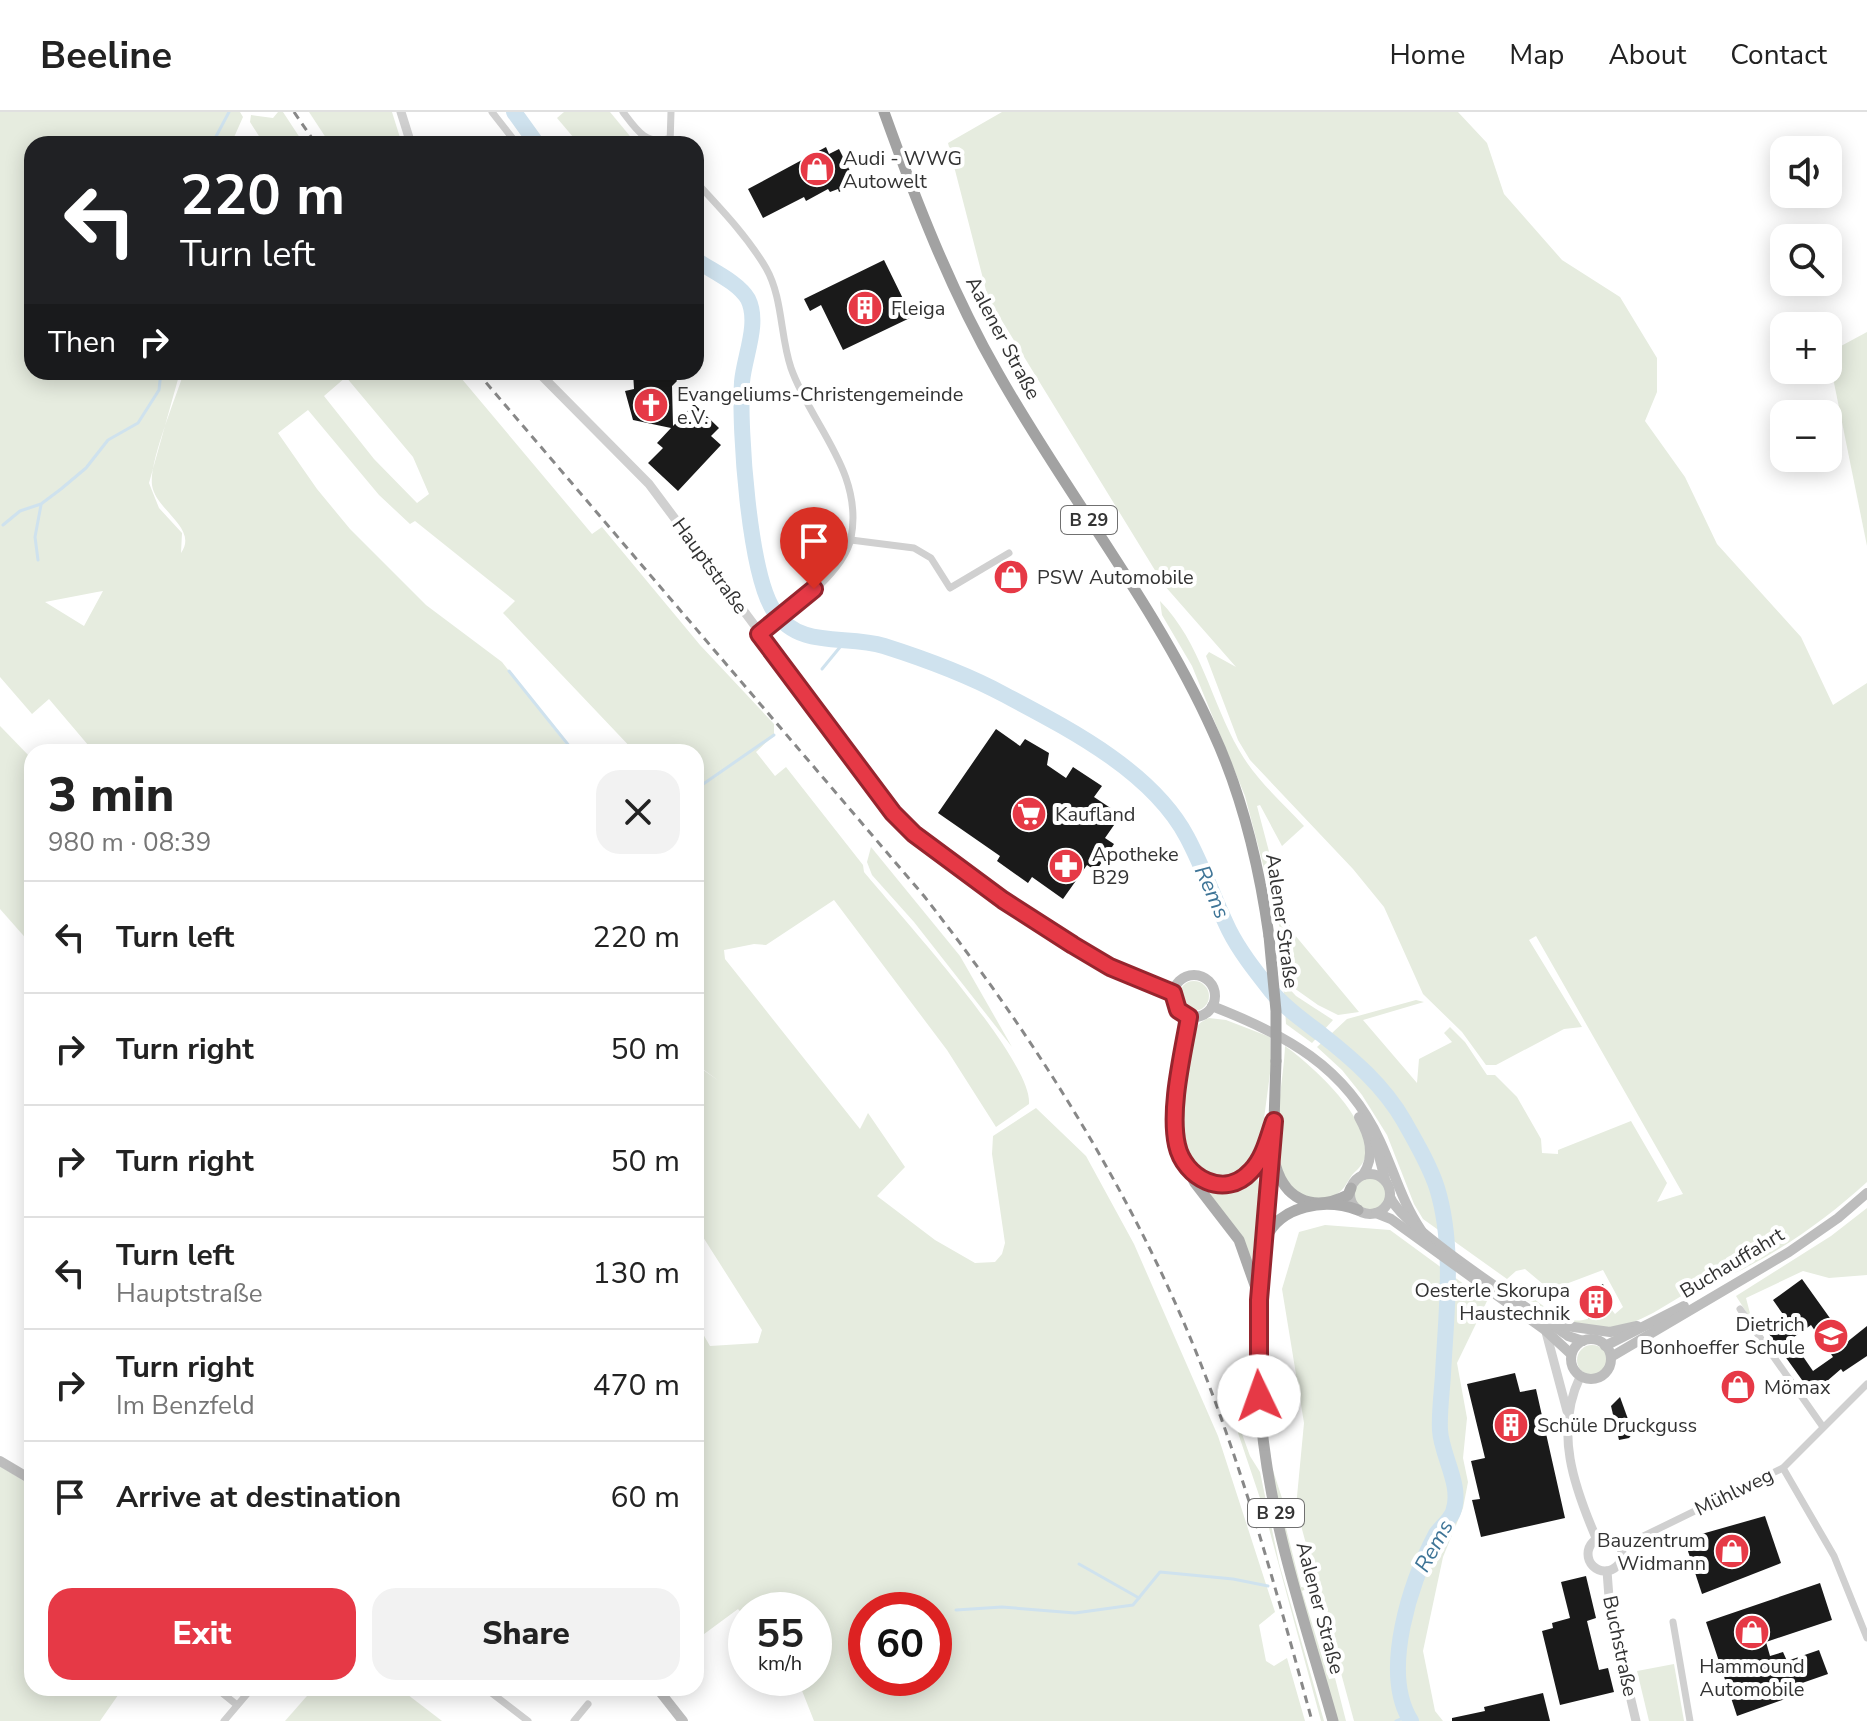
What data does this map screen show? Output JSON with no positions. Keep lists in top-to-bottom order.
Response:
{
  "streets": {
    "highway": ["Aalener Straße", "B 29"],
    "main road": ["Buchauffahrt"],
    "street": ["Hauptstraße", "Mühlweg", "Buchstraße"]
  },
  "crossings": [
    ["Mühlweg", "Buchstraße"]
  ],
  "water": ["Rems"],
  "places": {
    "shop": [
      "Audi - WWG Autowelt",
      "PSW Automobile",
      "Mömax",
      "Bauzentrum Widmann",
      "Hammound Automobile"
    ],
    "building": ["Fleiga", "Oesterle Skorupa Haustechnik", "Schüle Druckguss"],
    "church": ["Evangeliums-Christengemeinde e.V."],
    "supermarket": ["Kaufland"],
    "pharmacy": ["Apotheke B29"],
    "school or university": ["Dietrich Bonhoeffer Schule"]
  },
  "page": {
    "header": "Beeline",
    "nav": [
      "Home",
      "Map",
      "About",
      "Contact"
    ],
    "map_buttons": ["+", "−"],
    "turn": ["220 m", "Turn left"],
    "then": "Then",
    "heading": ["3 min", "980 m · 08:39"],
    "list": [
      {
        "name": "Turn left",
        "value": "220 m"
      },
      {
        "name": "Turn right",
        "value": "50 m"
      },
      {
        "name": "Turn right",
        "value": "50 m"
      },
      {
        "name": "Turn left",
        "note": "Hauptstraße",
        "value": "130 m"
      },
      {
        "name": "Turn right",
        "note": "Im Benzfeld",
        "value": "470 m"
      },
      {
        "name": "Arrive at destination",
        "value": "60 m"
      }
    ],
    "buttons": ["Exit", "Share"],
    "speed": "55 km/h",
    "limit": "60"
  }
}
